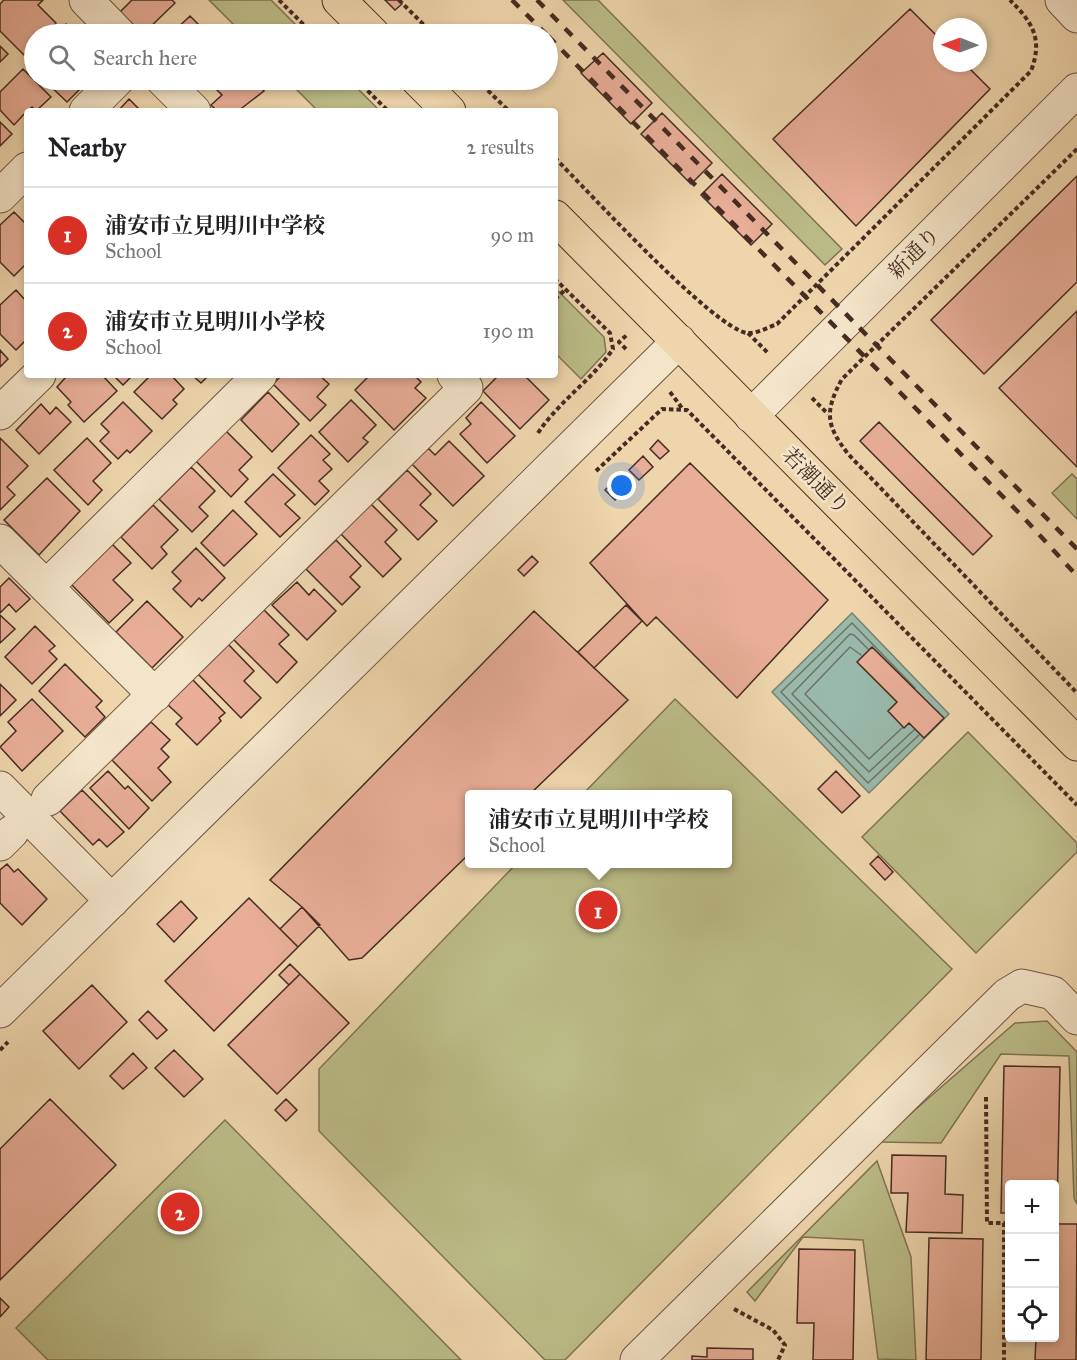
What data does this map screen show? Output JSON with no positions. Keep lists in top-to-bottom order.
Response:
{
  "streets": {
    "main road": ["若潮通り"],
    "street": ["新通り"]
  },
  "crossings": [
    ["新通り", "若潮通り"]
  ],
  "north": "left",
  "page": {
    "search": "Search here",
    "heading": ["Nearby", "2 results"],
    "list": [
      {
        "mark": "1",
        "name": "浦安市立見明川中学校",
        "note": "School",
        "value": "90 m"
      },
      {
        "mark": "2",
        "name": "浦安市立見明川小学校",
        "note": "School",
        "value": "190 m"
      }
    ],
    "popup": ["浦安市立見明川中学校", "School"],
    "pins": ["1", "2"],
    "map_buttons": ["+", "−"]
  }
}
